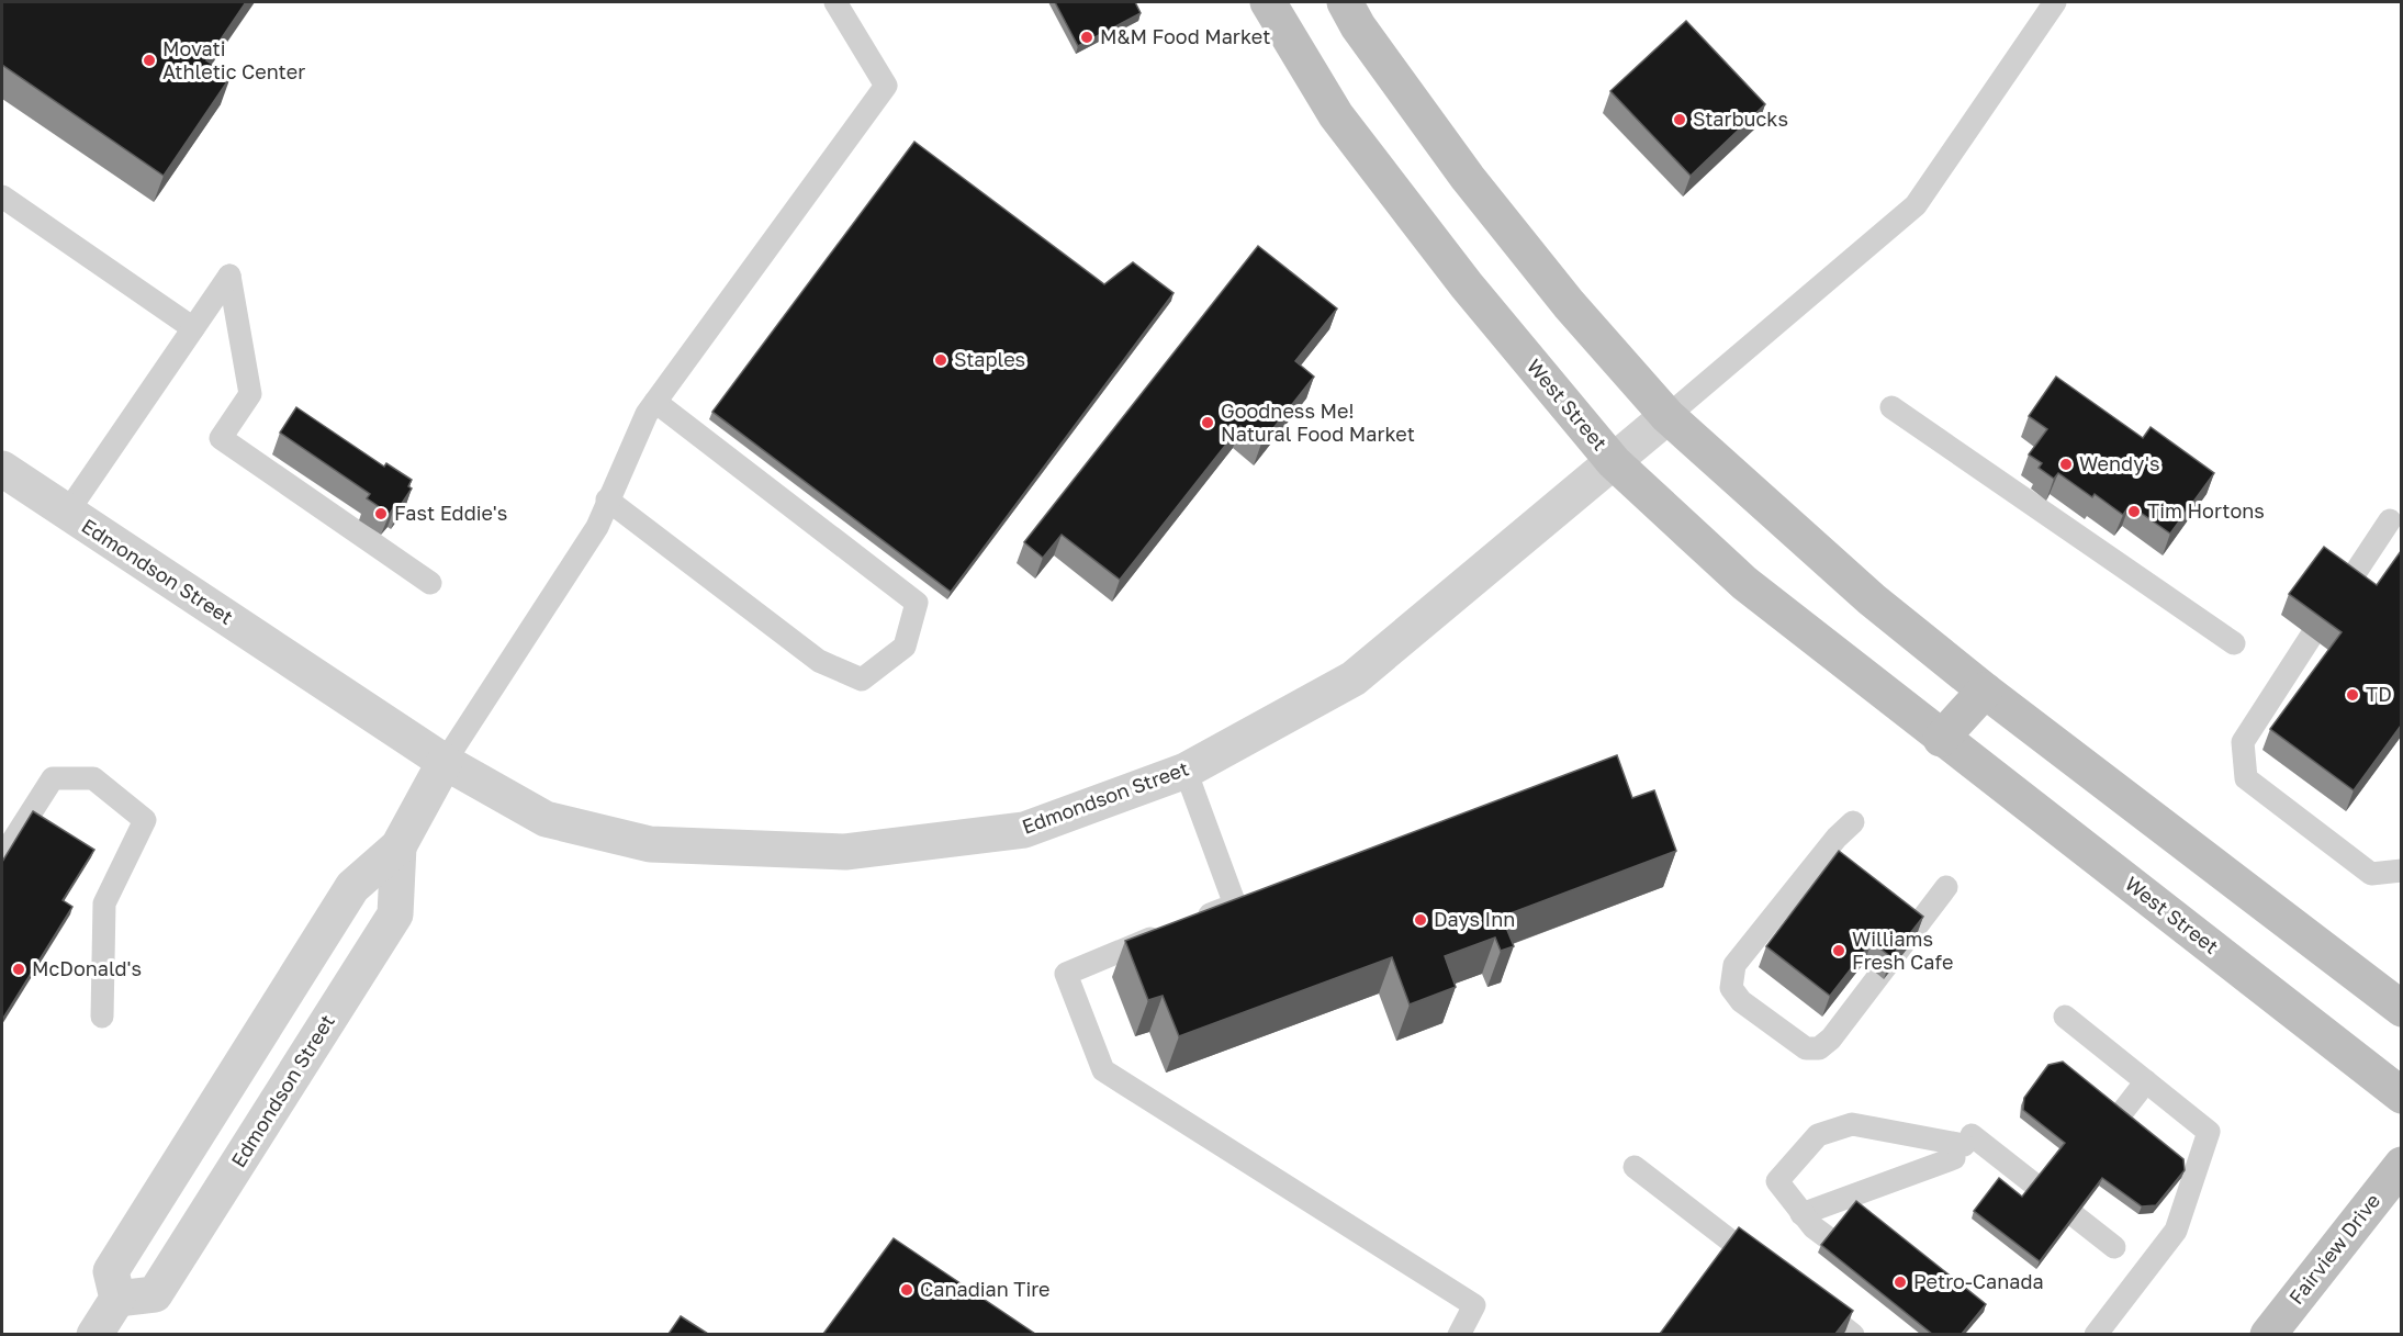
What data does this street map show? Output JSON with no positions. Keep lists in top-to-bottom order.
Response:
{
  "streets": {
    "main road": ["West Street", "Fairview Drive"],
    "street": ["Edmondson Street"]
  },
  "crossings": [
    ["West Street", "Edmondson Street"]
  ],
  "places": [
    "M&M Food Market",
    "Movati Athletic Center",
    "Starbucks",
    "Staples",
    "Goodness Me! Natural Food Market",
    "Wendy's",
    "Tim Hortons",
    "Fast Eddie's",
    "TD",
    "Days Inn",
    "Williams Fresh Cafe",
    "McDonald's",
    "Petro-Canada",
    "Canadian Tire"
  ]
}
